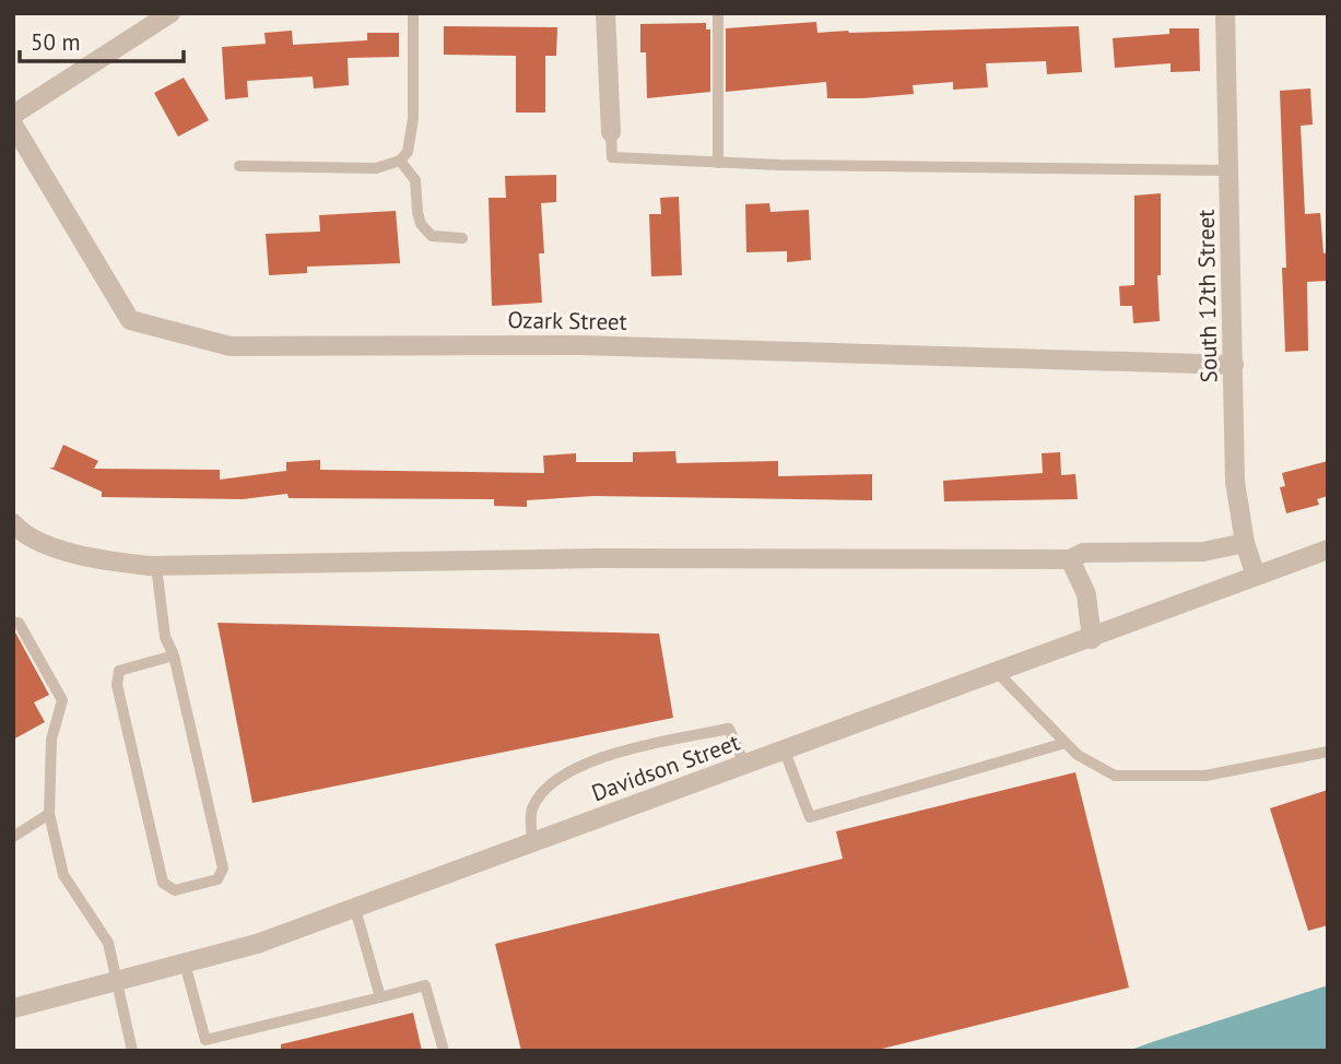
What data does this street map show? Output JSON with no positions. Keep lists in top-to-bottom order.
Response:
{
  "streets": {
    "street": ["South 12th Street", "Ozark Street", "Davidson Street"]
  },
  "crossings": [
    ["South 12th Street", "Ozark Street"],
    ["South 12th Street", "Davidson Street"]
  ],
  "scale_bar": "50 m"
}
